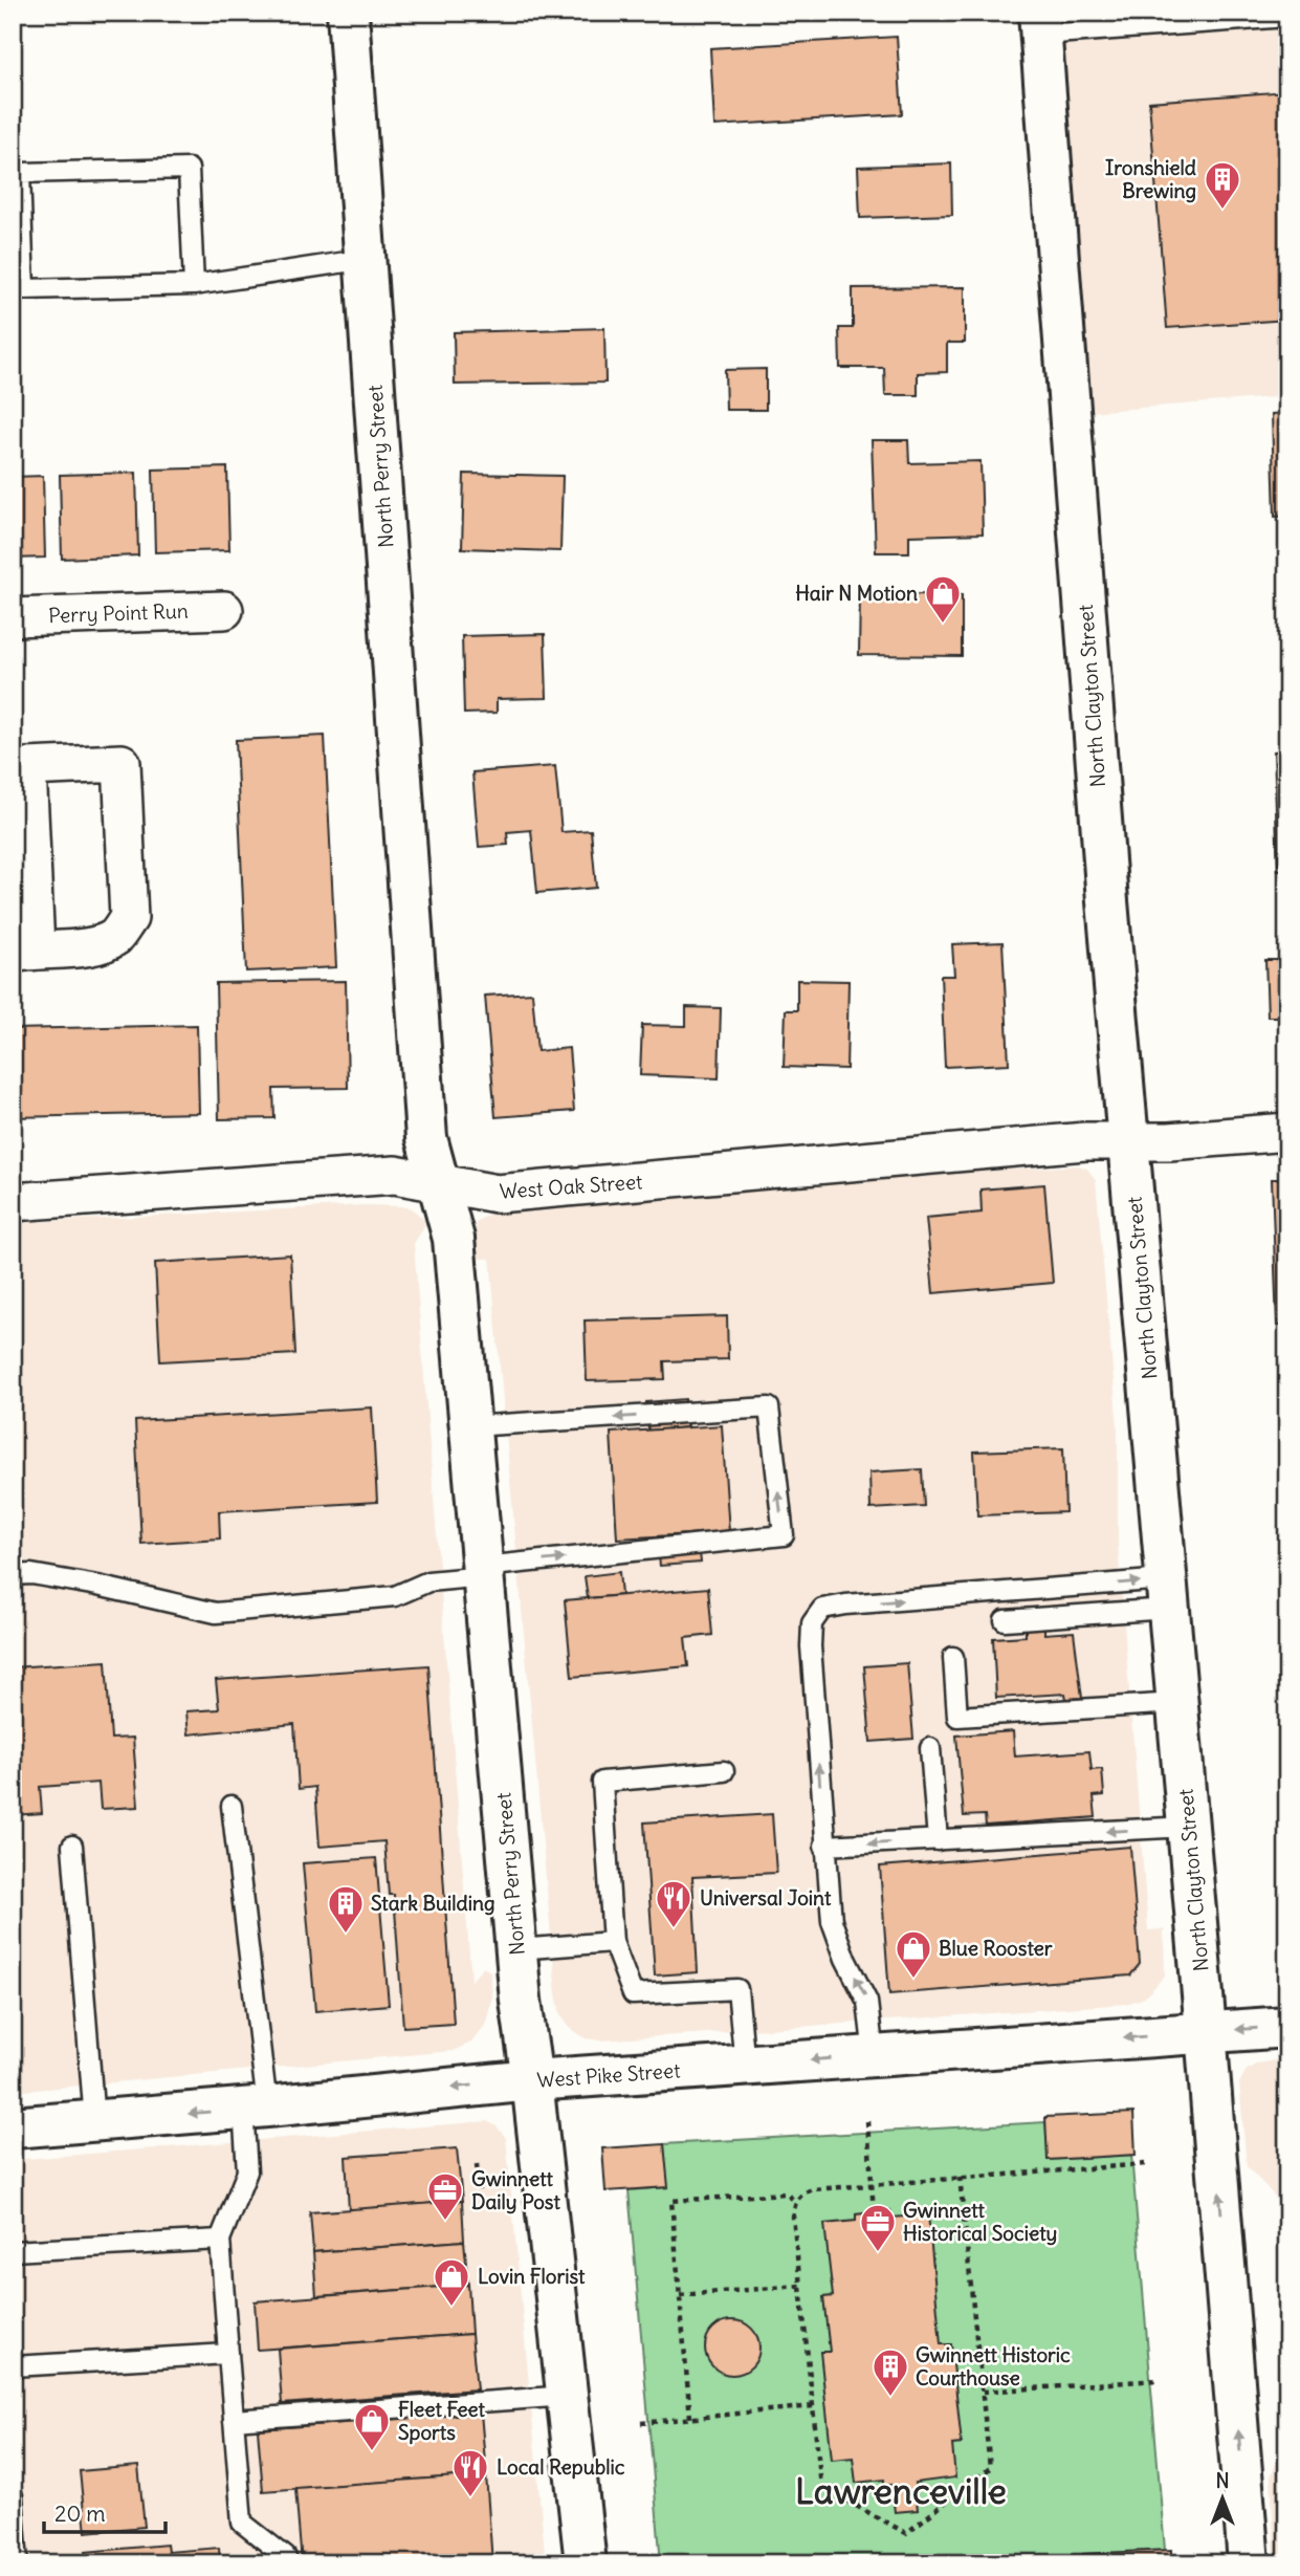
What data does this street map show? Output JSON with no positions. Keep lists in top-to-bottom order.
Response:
{
  "streets": {
    "street": [
      "North Perry Street",
      "Perry Point Run",
      "North Clayton Street",
      "West Oak Street",
      "West Pike Street"
    ]
  },
  "crossings": [
    ["North Perry Street", "West Oak Street"],
    ["North Perry Street", "West Pike Street"],
    ["North Clayton Street", "West Oak Street"],
    ["North Clayton Street", "West Pike Street"]
  ],
  "one_way": ["West Pike Street"],
  "districts": ["Lawrenceville"],
  "places": {
    "building": ["Ironshield Brewing", "Stark Building", "Gwinnett Historic Courthouse"],
    "shop": [
      "Hair N Motion",
      "Blue Rooster",
      "Lovin Florist",
      "Fleet Feet Sports"
    ],
    "restaurant": ["Universal Joint", "Local Republic"],
    "office": ["Gwinnett Daily Post", "Gwinnett Historical Society"]
  },
  "scale_bar": "20 m",
  "north": "top"
}
